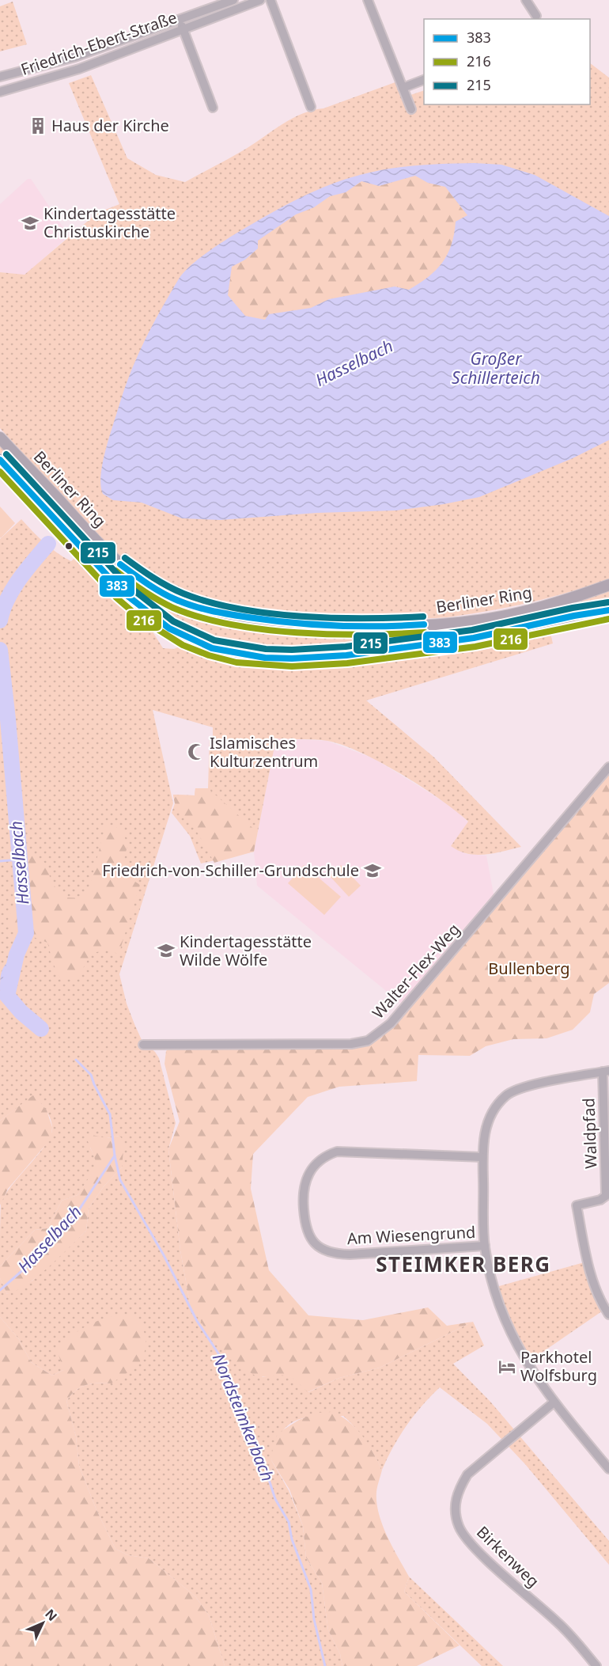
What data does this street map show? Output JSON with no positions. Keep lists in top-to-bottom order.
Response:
{
  "streets": {
    "main road": ["Berliner Ring"],
    "street": [
      "Friedrich-Ebert-Straße",
      "Walter-Flex-Weg",
      "Waldpfad",
      "Am Wiesengrund",
      "Birkenweg"
    ]
  },
  "districts": ["STEIMKER BERG"],
  "water": ["Großer Schillerteich", "Hasselbach", "Nordsteimkerbach"],
  "parks": ["Bullenberg"],
  "places": {
    "building": ["Haus der Kirche"],
    "school or university": ["Kindertagesstätte Christuskirche", "Friedrich-von-Schiller-Grundschule", "Kindertagesstätte Wilde Wölfe"],
    "mosque": ["Islamisches Kulturzentrum"],
    "hotel": ["Parkhotel Wolfsburg"]
  },
  "lines": ["transit line 215", "transit line 383", "transit line 216"],
  "legend": ["383", "216", "215"],
  "north": "top right"
}
